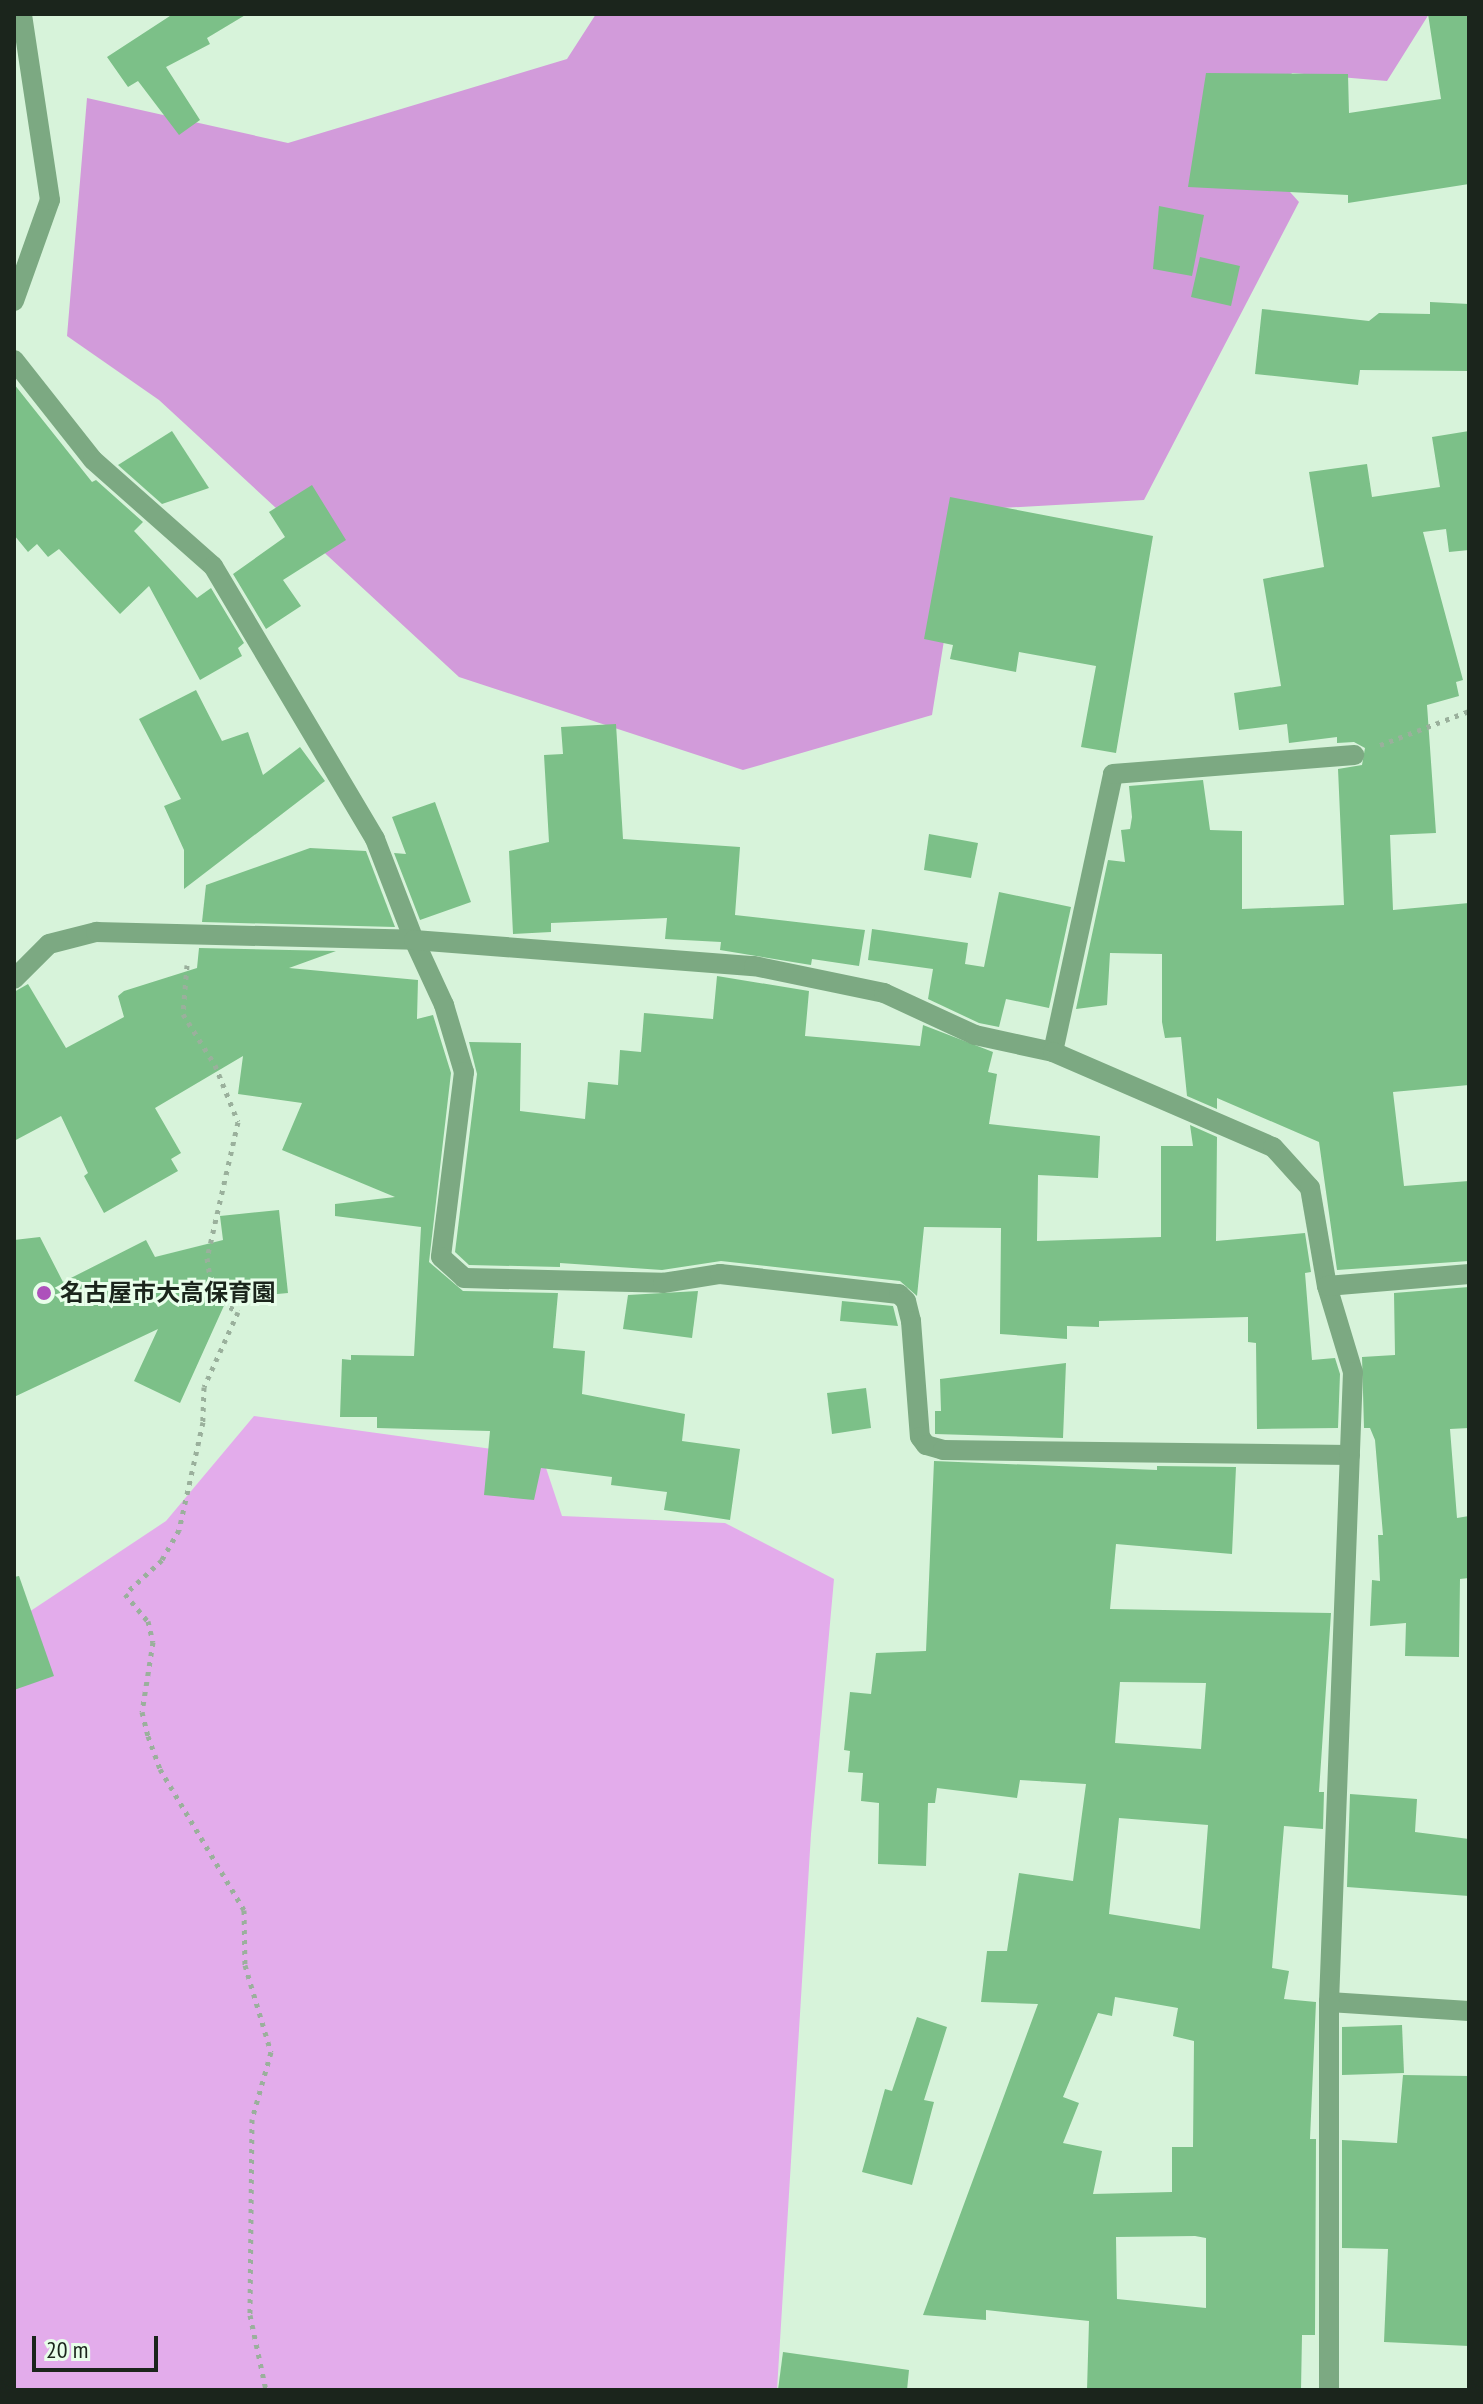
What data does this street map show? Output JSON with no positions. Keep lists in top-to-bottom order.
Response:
{
  "places": ["名古屋市大高保育園"],
  "scale_bar": "20 m"
}
